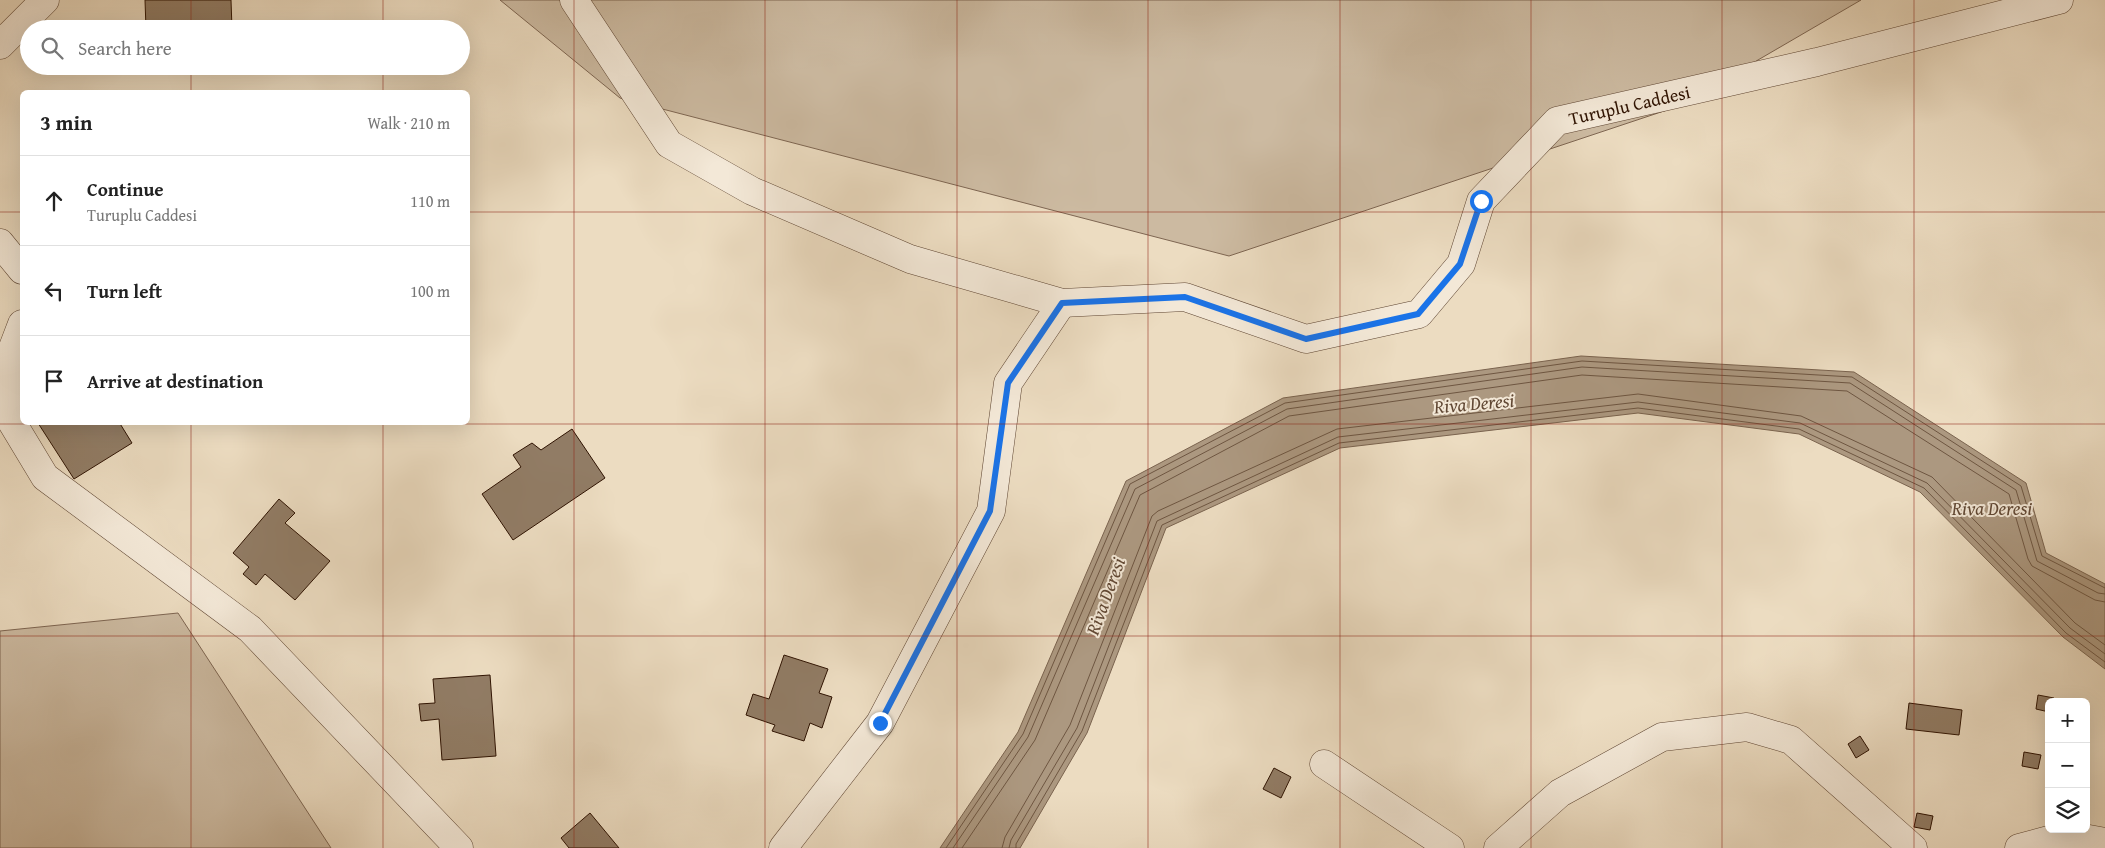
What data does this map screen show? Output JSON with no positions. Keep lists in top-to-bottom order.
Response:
{
  "streets": {
    "street": ["Turuplu Caddesi"]
  },
  "water": ["Riva Deresi"],
  "page": {
    "search": "Search here",
    "heading": ["3 min", "Walk · 210 m"],
    "list": [
      ["Continue", "Turuplu Caddesi", "110 m"],
      ["Turn left", "100 m"],
      "Arrive at destination"
    ],
    "map_buttons": ["+", "−"]
  }
}
